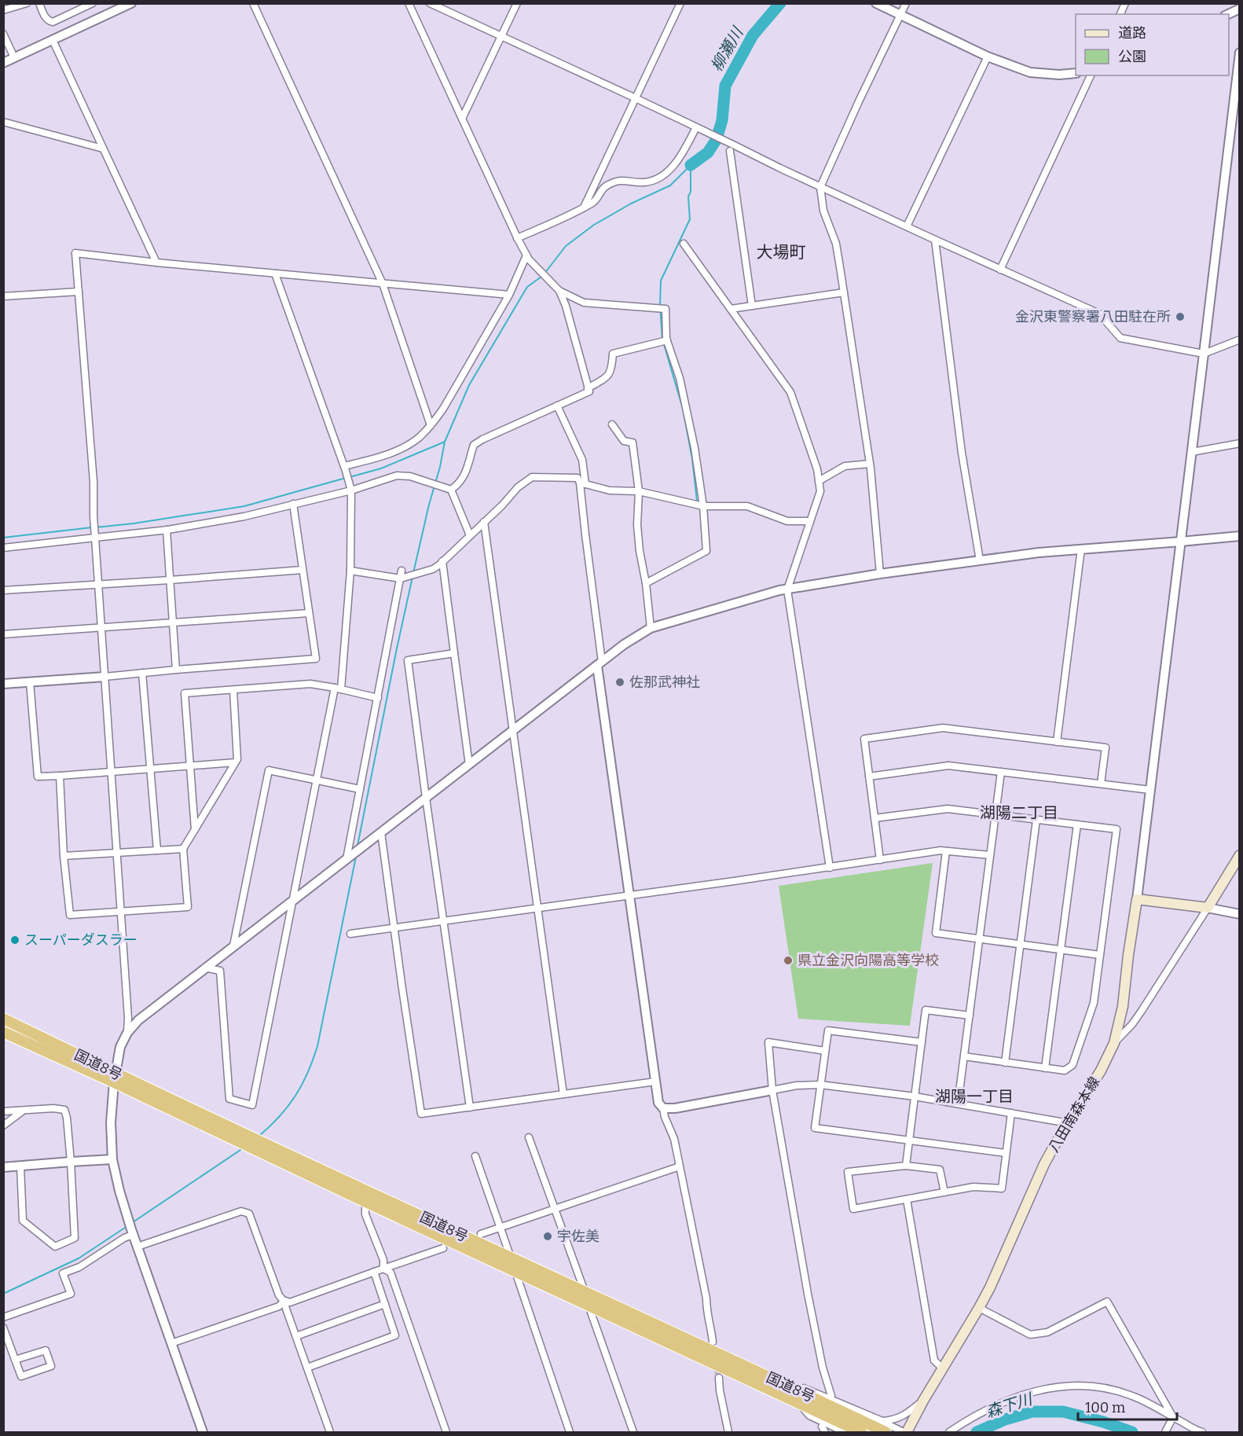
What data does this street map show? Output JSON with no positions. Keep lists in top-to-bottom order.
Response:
{
  "streets": {
    "highway": ["国道8号"],
    "main road": ["八田南森本線"]
  },
  "districts": ["大場町", "湖陽二丁目", "湖陽一丁目"],
  "water": ["柳瀬川", "森下川"],
  "places": [
    "金沢東警察署八田駐在所",
    "佐那武神社",
    "スーパーダスラー",
    "県立金沢向陽高等学校",
    "宇佐美"
  ],
  "legend": ["道路", "公園"],
  "scale_bar": "100 m"
}
